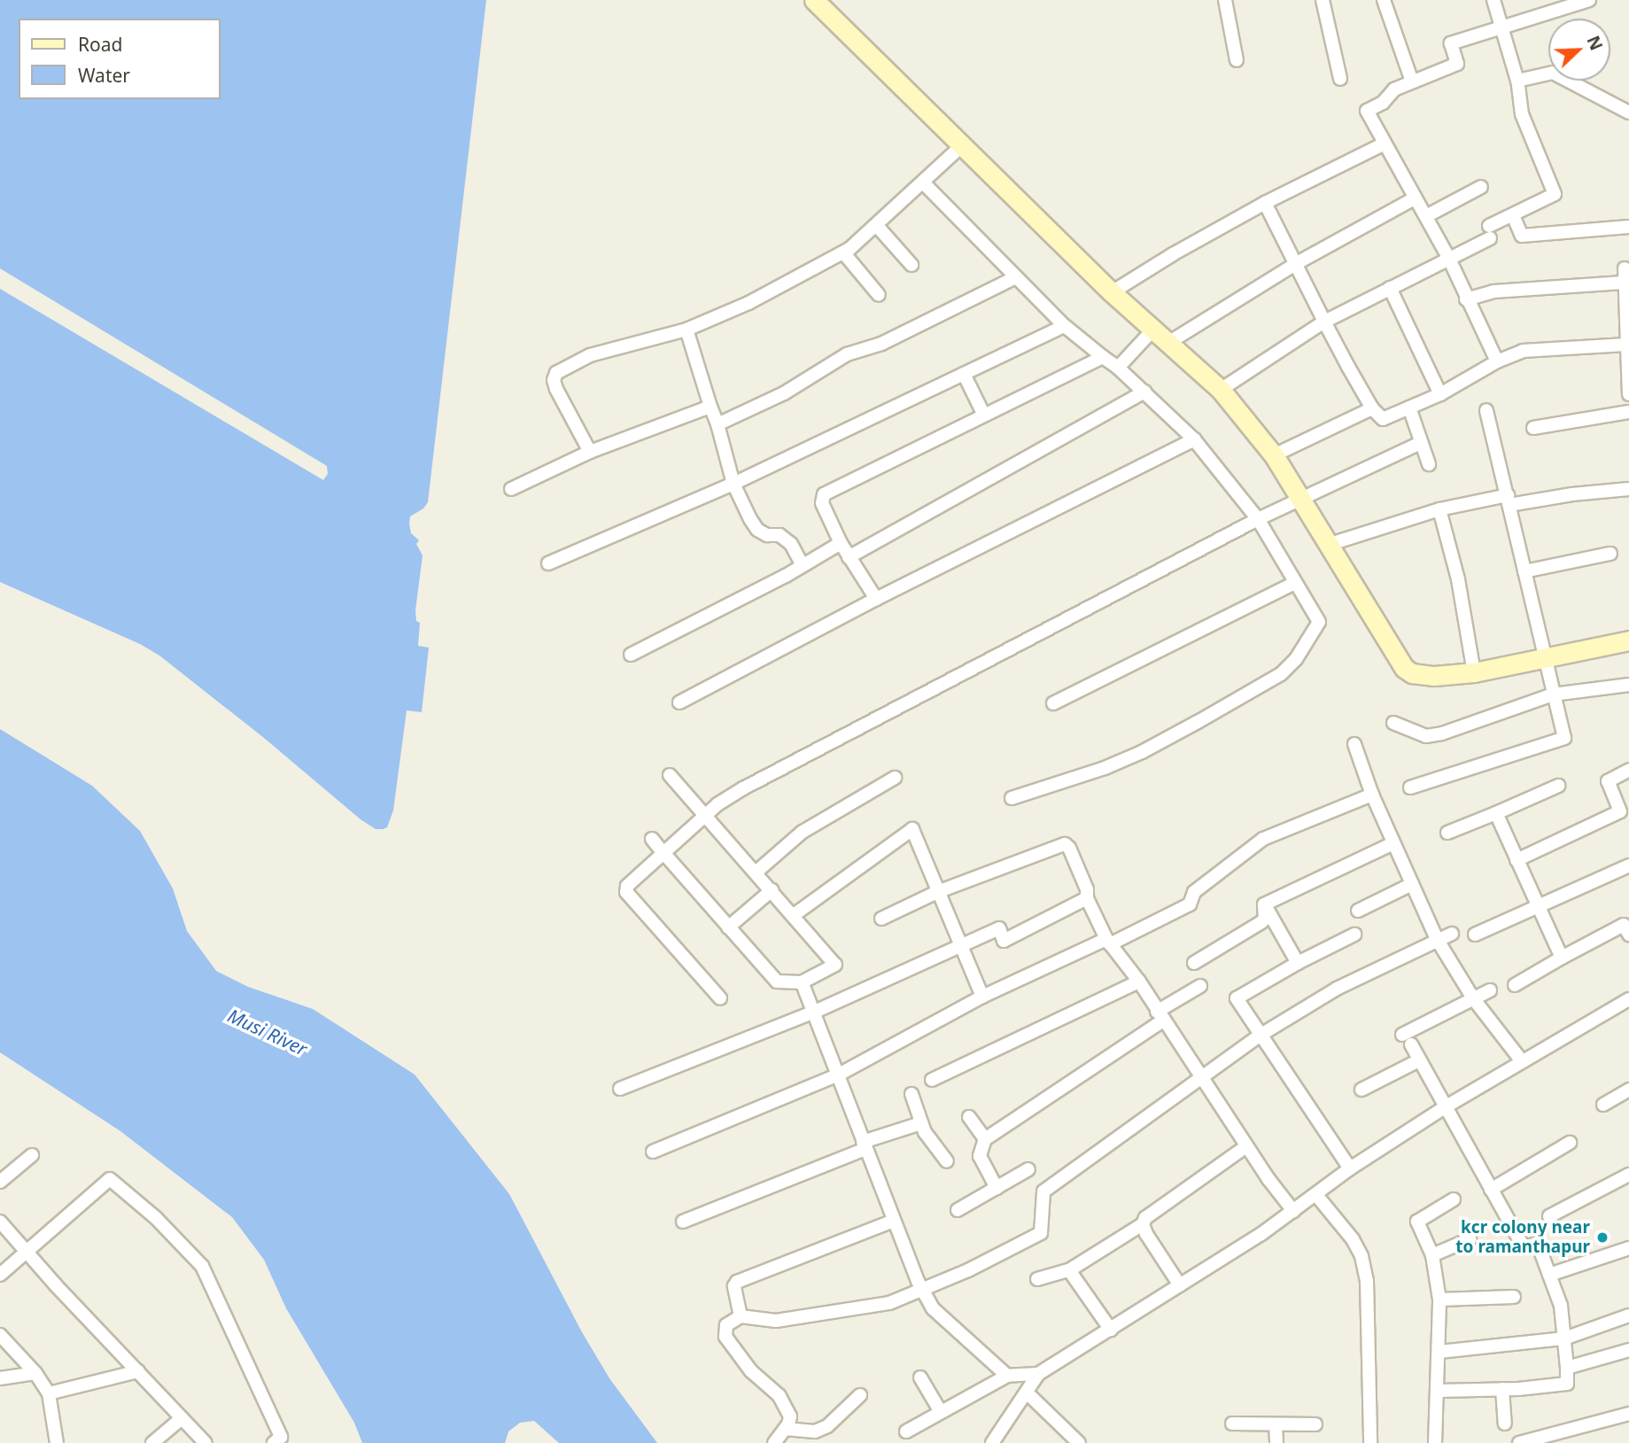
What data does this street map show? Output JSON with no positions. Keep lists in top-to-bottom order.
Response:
{
  "water": ["Musi River"],
  "places": ["kcr colony near to ramanthapur"],
  "legend": ["Road", "Water"],
  "north": "top right"
}
